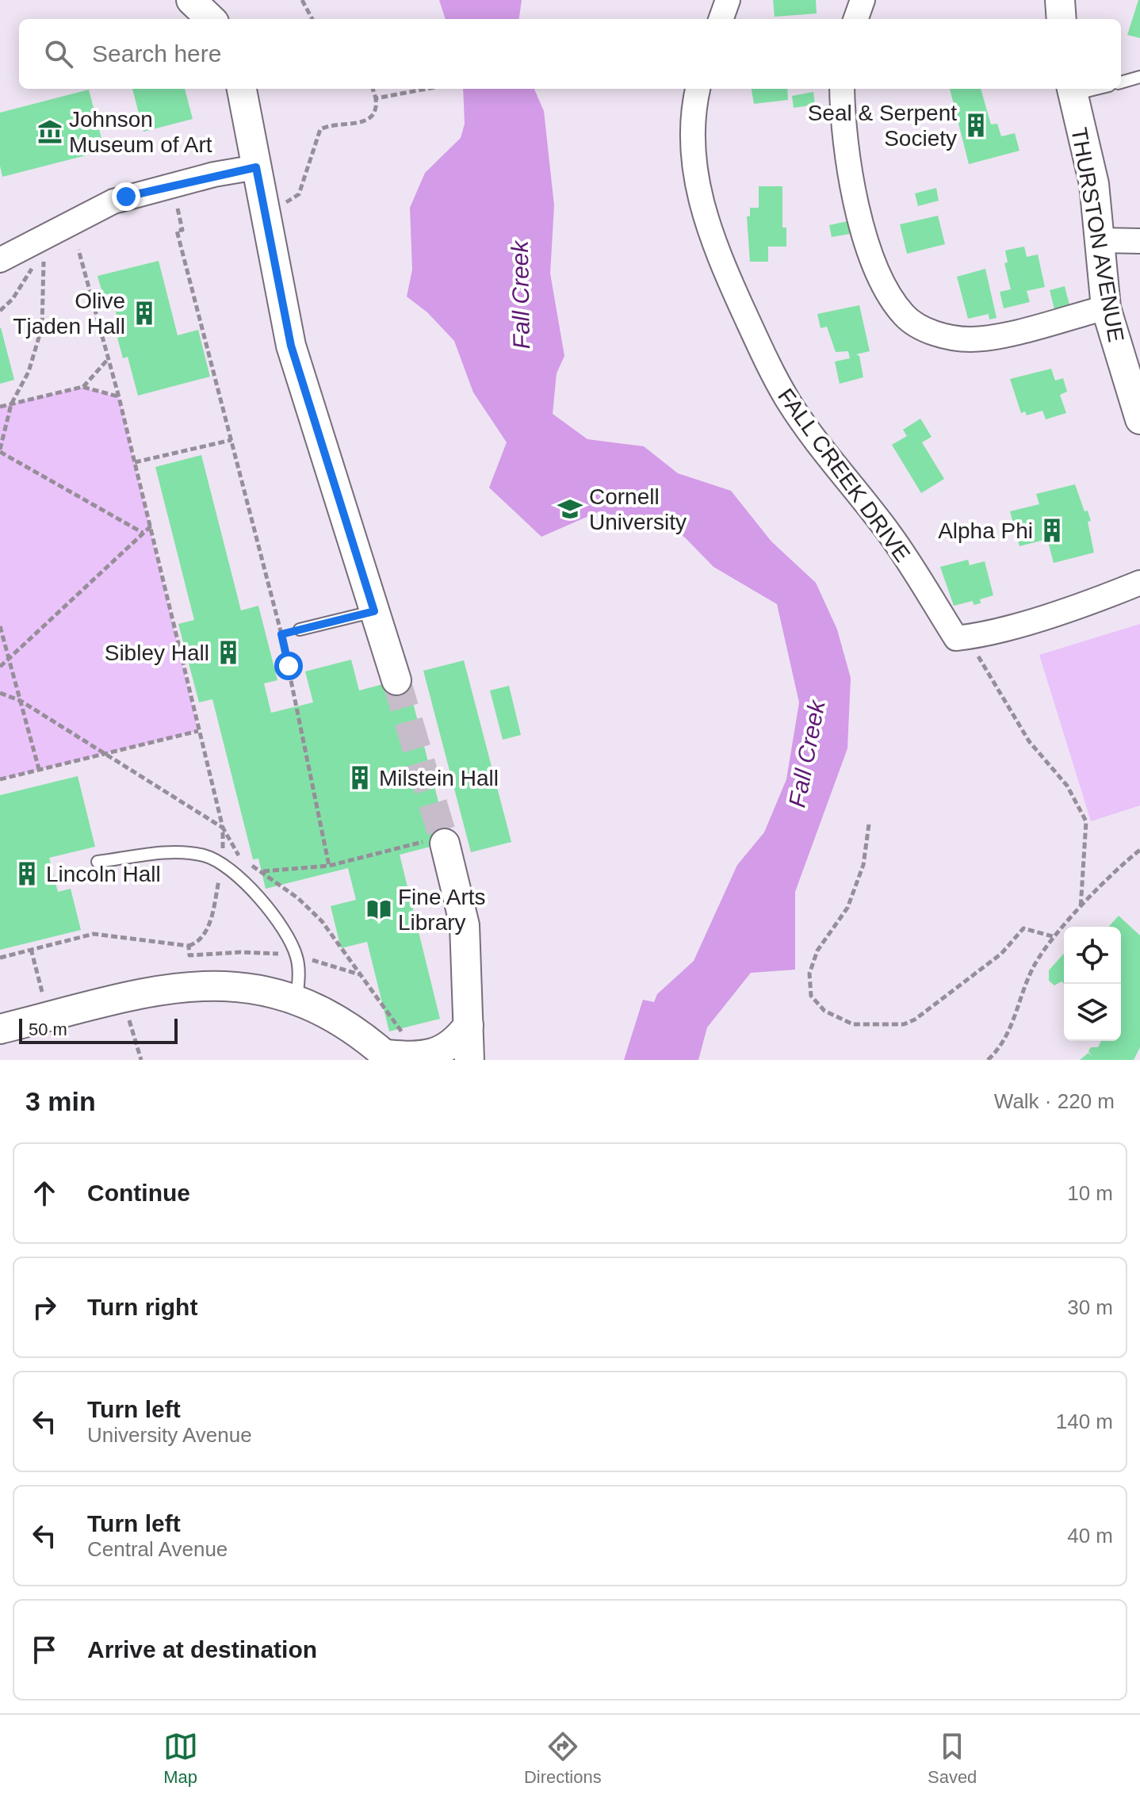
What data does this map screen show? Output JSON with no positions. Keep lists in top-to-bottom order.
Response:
{
  "streets": {
    "street": ["THURSTON AVENUE", "FALL CREEK DRIVE"]
  },
  "water": ["Fall Creek"],
  "places": {
    "building": [
      "Seal & Serpent Society",
      "Olive Tjaden Hall",
      "Alpha Phi",
      "Sibley Hall",
      "Milstein Hall",
      "Lincoln Hall"
    ],
    "museum": ["Johnson Museum of Art"],
    "school or university": ["Cornell University"],
    "library": ["Fine Arts Library"]
  },
  "scale_bar": "50 m",
  "page": {
    "search": "Search here",
    "scale": "50 m",
    "heading": ["3 min", "Walk · 220 m"],
    "list": [
      ["Continue", "10 m"],
      ["Turn right", "30 m"],
      ["Turn left", "University Avenue", "140 m"],
      ["Turn left", "Central Avenue", "40 m"],
      "Arrive at destination"
    ],
    "nav": ["Map", "Directions", "Saved"]
  }
}
